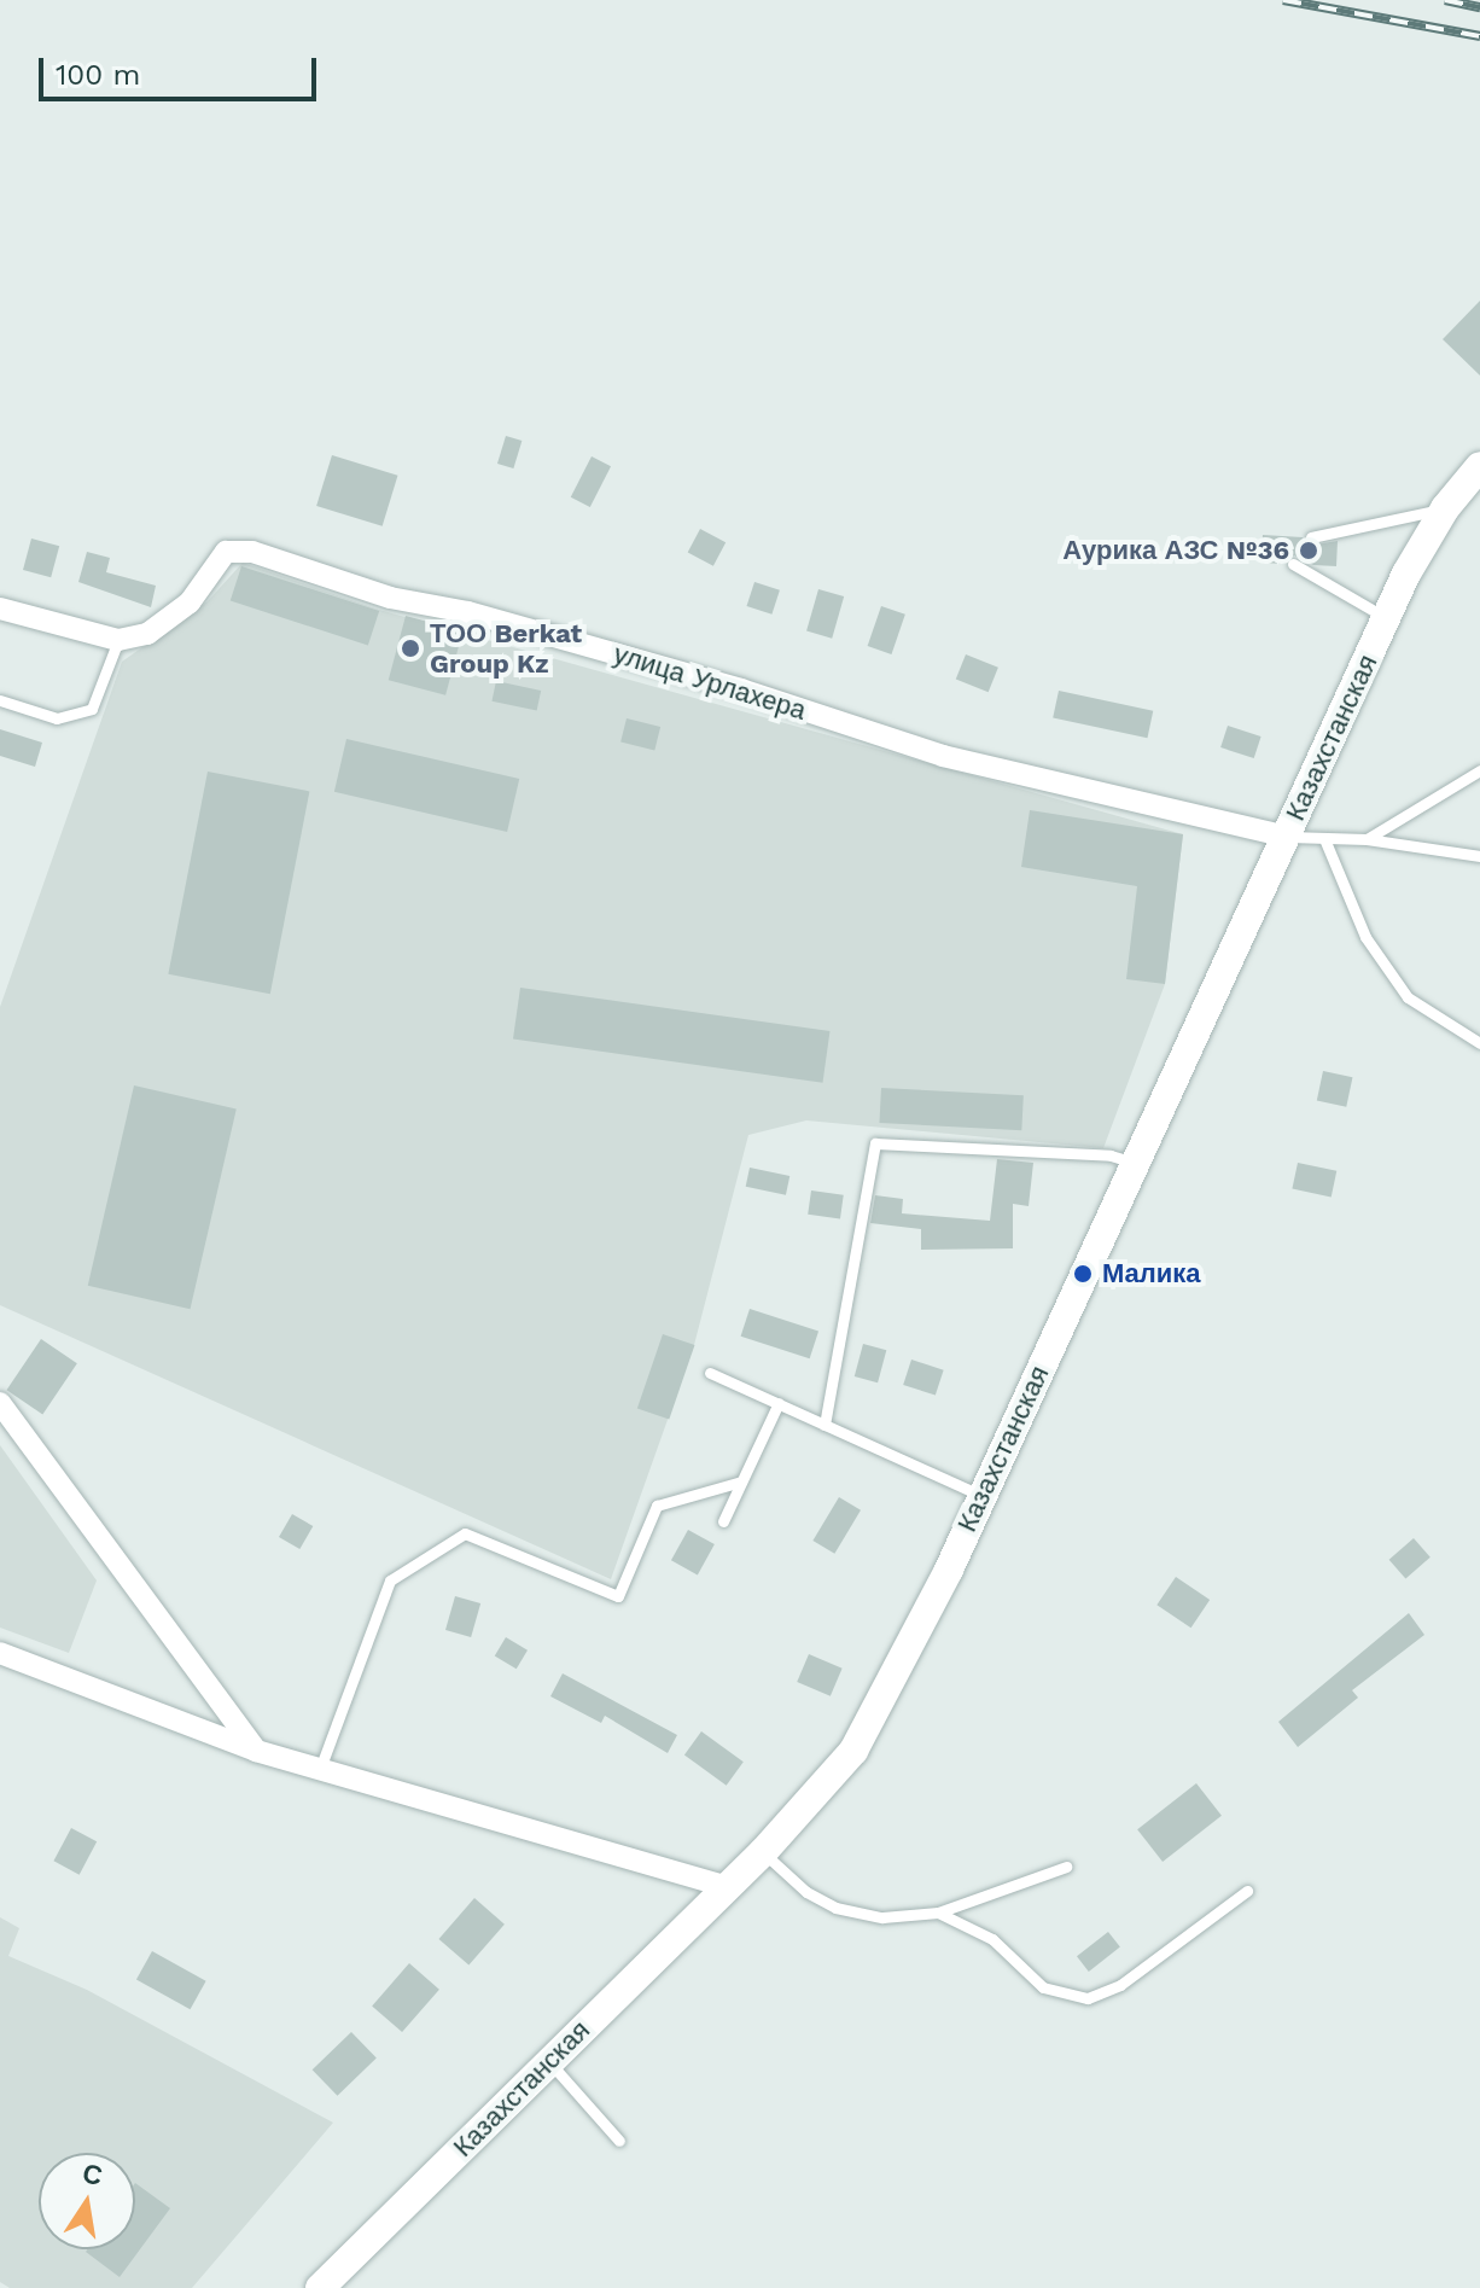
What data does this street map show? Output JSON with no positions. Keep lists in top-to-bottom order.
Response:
{
  "streets": {
    "main road": ["Казахстанская"],
    "street": ["улица Урлахера"]
  },
  "crossings": [
    ["улица Урлахера", "Казахстанская"]
  ],
  "places": ["Аурика АЗС №36", "ТОО Berkat Group Kz", "Малика"],
  "scale_bar": "100 m",
  "north": "top"
}
